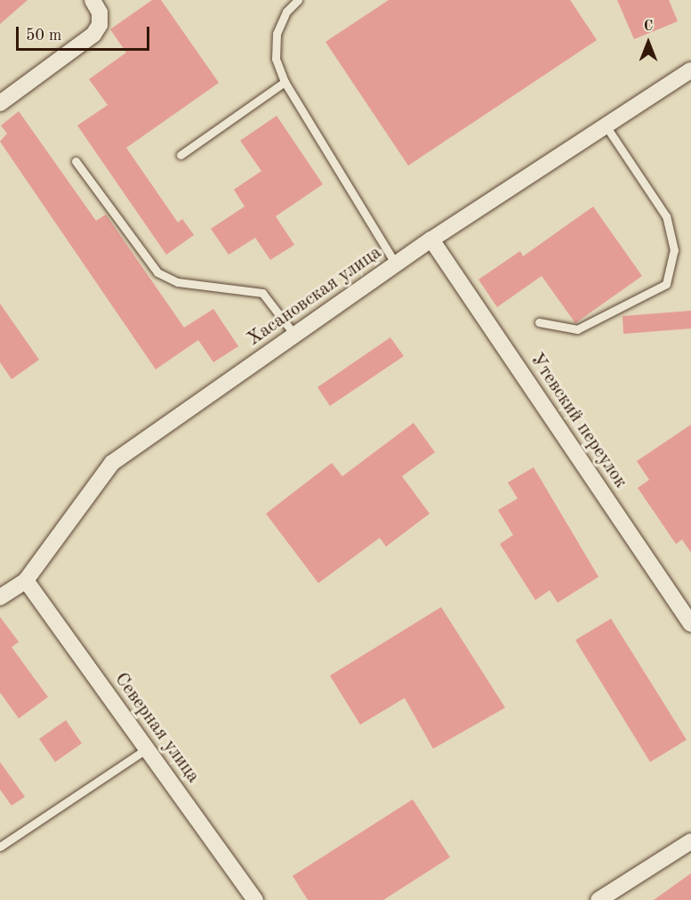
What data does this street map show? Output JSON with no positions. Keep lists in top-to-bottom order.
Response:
{
  "streets": {
    "street": ["Хасановская улица", "Утевский переулок", "Северная улица"]
  },
  "crossings": [
    ["Хасановская улица", "Утевский переулок"],
    ["Хасановская улица", "Северная улица"]
  ],
  "scale_bar": "50 m",
  "north": "top"
}
